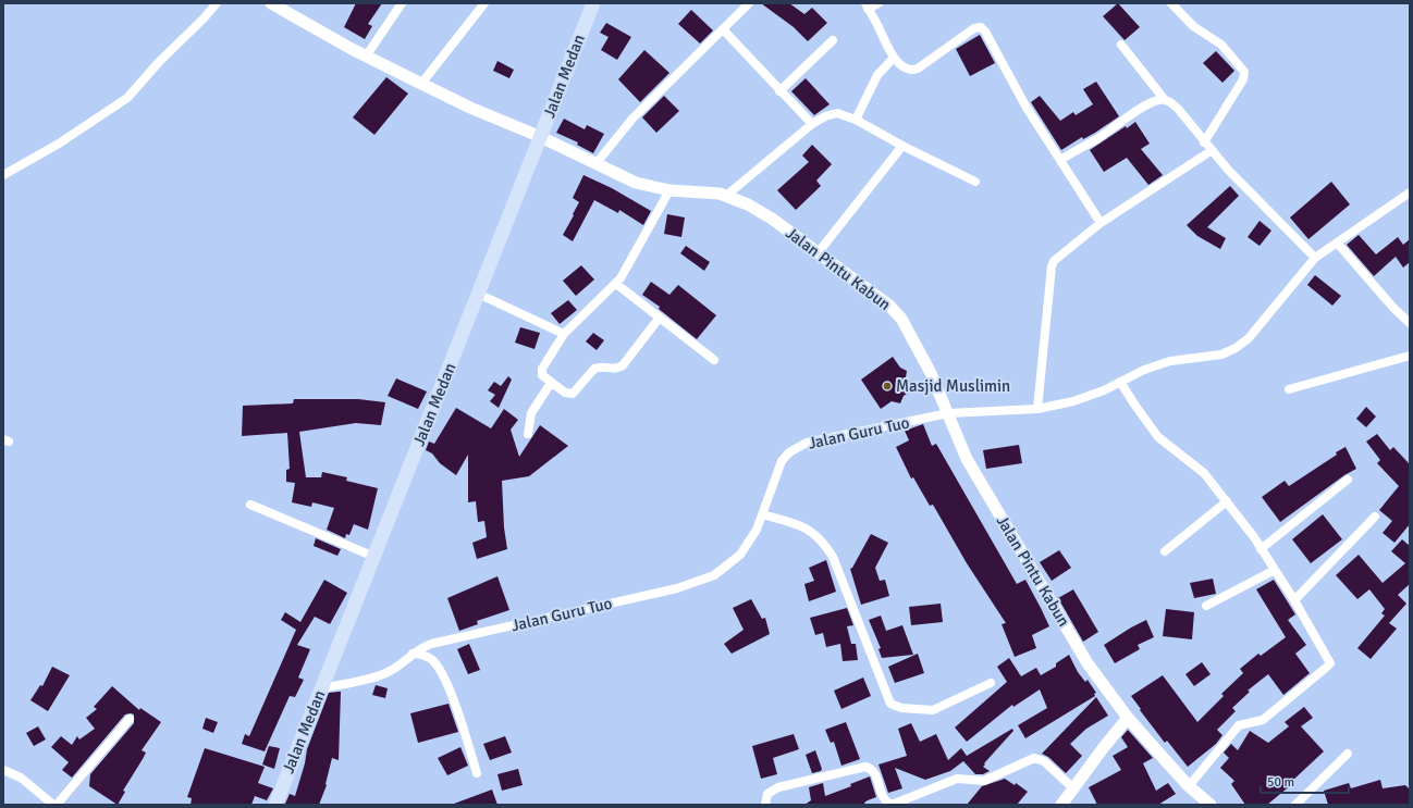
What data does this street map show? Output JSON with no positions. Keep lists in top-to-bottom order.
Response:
{
  "streets": {
    "main road": ["Jalan Medan"],
    "street": ["Jalan Pintu Kabun", "Jalan Guru Tuo"]
  },
  "crossings": [
    ["Jalan Medan", "Jalan Pintu Kabun"],
    ["Jalan Medan", "Jalan Guru Tuo"],
    ["Jalan Pintu Kabun", "Jalan Guru Tuo"]
  ],
  "places": ["Masjid Muslimin"],
  "scale_bar": "50 m"
}
